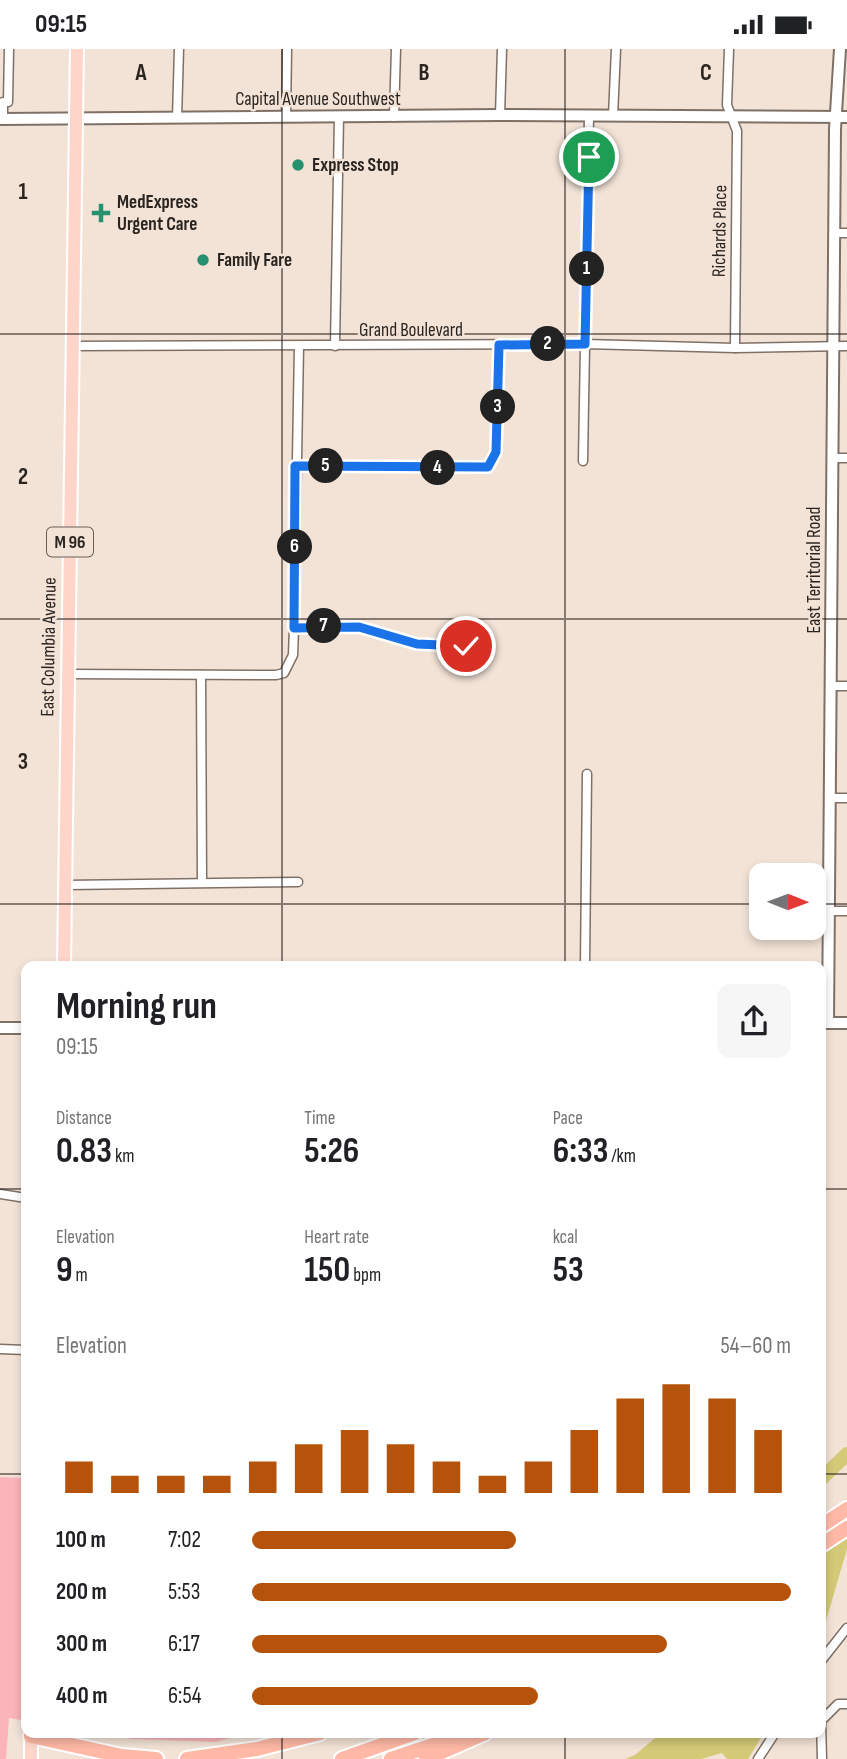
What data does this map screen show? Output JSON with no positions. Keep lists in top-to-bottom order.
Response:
{
  "streets": {
    "main road": ["M 96", "East Columbia Avenue"],
    "street": [
      "Capital Avenue Southwest",
      "Richards Place",
      "Grand Boulevard",
      "East Territorial Road"
    ]
  },
  "crossings": [
    ["Capital Avenue Southwest", "Richards Place"],
    ["Capital Avenue Southwest", "M 96"],
    ["Capital Avenue Southwest", "East Territorial Road"],
    ["Capital Avenue Southwest", "East Columbia Avenue"],
    ["Richards Place", "Grand Boulevard"],
    ["Grand Boulevard", "East Territorial Road"],
    ["Grand Boulevard", "East Columbia Avenue"],
    ["M 96", "East Columbia Avenue"]
  ],
  "places": {
    "other": ["Express Stop", "Family Fare"],
    "health": ["MedExpress Urgent Care"]
  },
  "north": "right",
  "page": {
    "status": "09:15",
    "pins": [
      "1",
      "2",
      "3",
      "5",
      "4",
      "6",
      "7"
    ],
    "heading": ["Morning run", "09:15"],
    "stats": [
      ["Distance", "0.83 km"],
      ["Time", "5:26"],
      ["Pace", "6:33 /km"],
      ["Elevation", "9 m"],
      ["Heart rate", "150 bpm"],
      ["kcal", "53"]
    ],
    "chart": ["Elevation", "54–60 m"],
    "list": [
      {
        "name": "100 m",
        "note": "7:02"
      },
      {
        "name": "200 m",
        "note": "5:53"
      },
      {
        "name": "300 m",
        "note": "6:17"
      },
      {
        "name": "400 m",
        "note": "6:54"
      }
    ]
  },
  "grid": {
    "columns": ["A", "B", "C"],
    "rows": ["1", "2", "3"]
  }
}
